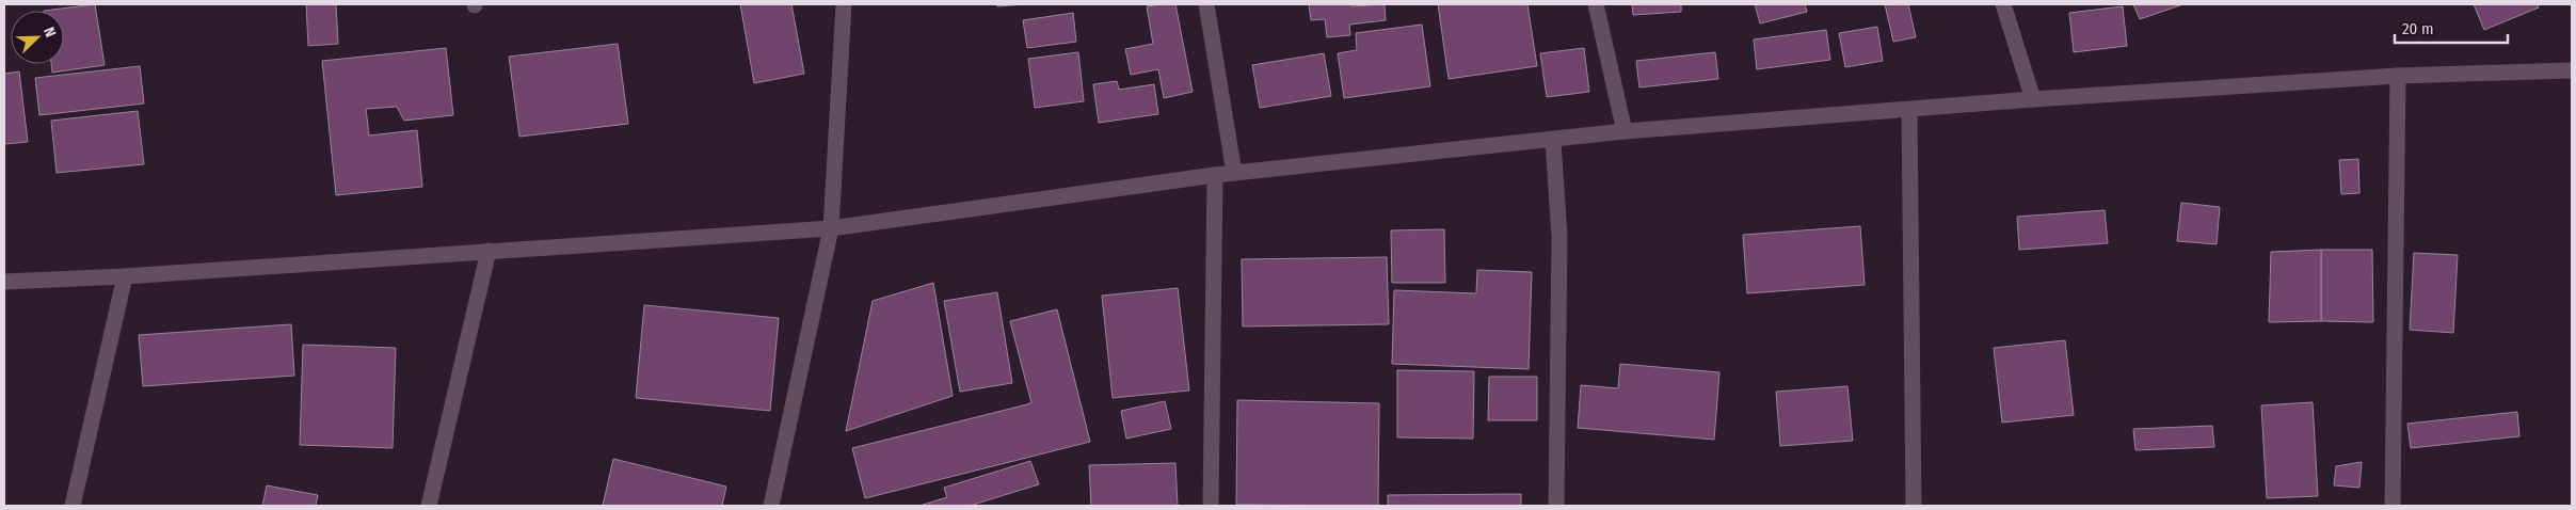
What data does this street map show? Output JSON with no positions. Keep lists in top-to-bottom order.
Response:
{
  "scale_bar": "20 m",
  "north": "top right"
}
